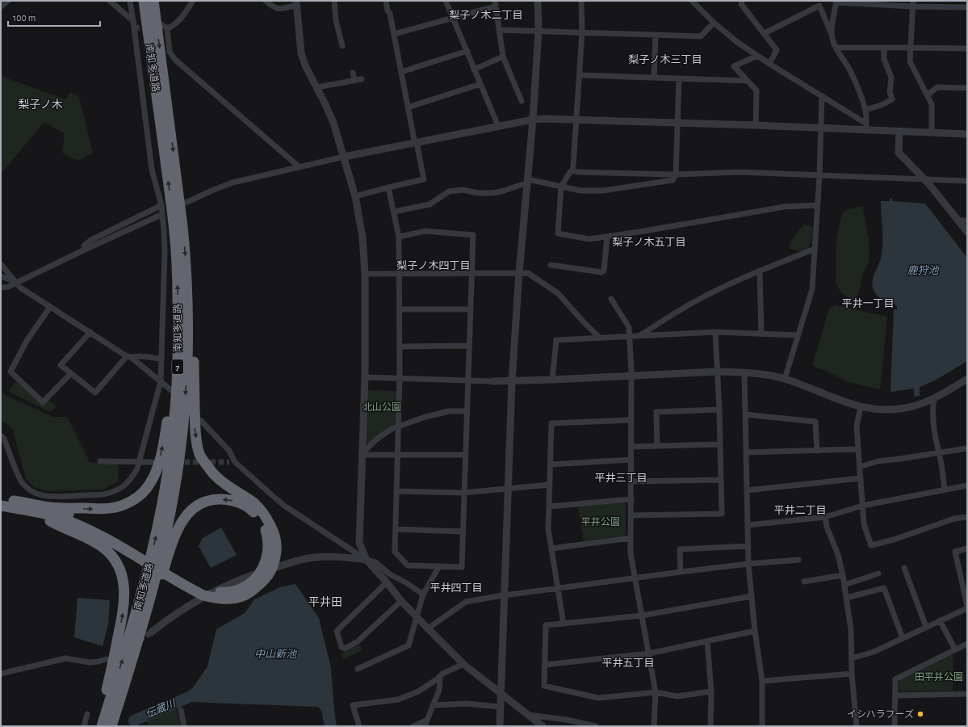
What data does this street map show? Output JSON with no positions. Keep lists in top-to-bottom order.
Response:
{
  "streets": {
    "highway": ["南知多道路", "7"]
  },
  "districts": [
    "梨子ノ木二丁目",
    "梨子ノ木三丁目",
    "梨子ノ木",
    "梨子ノ木五丁目",
    "梨子ノ木四丁目",
    "平井一丁目",
    "平井三丁目",
    "平井二丁目",
    "平井四丁目",
    "平井田",
    "平井五丁目"
  ],
  "water": ["鹿狩池", "中山新池", "伝蔵川"],
  "parks": ["北山公園", "平井公園", "田平井公園"],
  "places": ["イシハラフーズ"],
  "scale_bar": "100 m"
}
